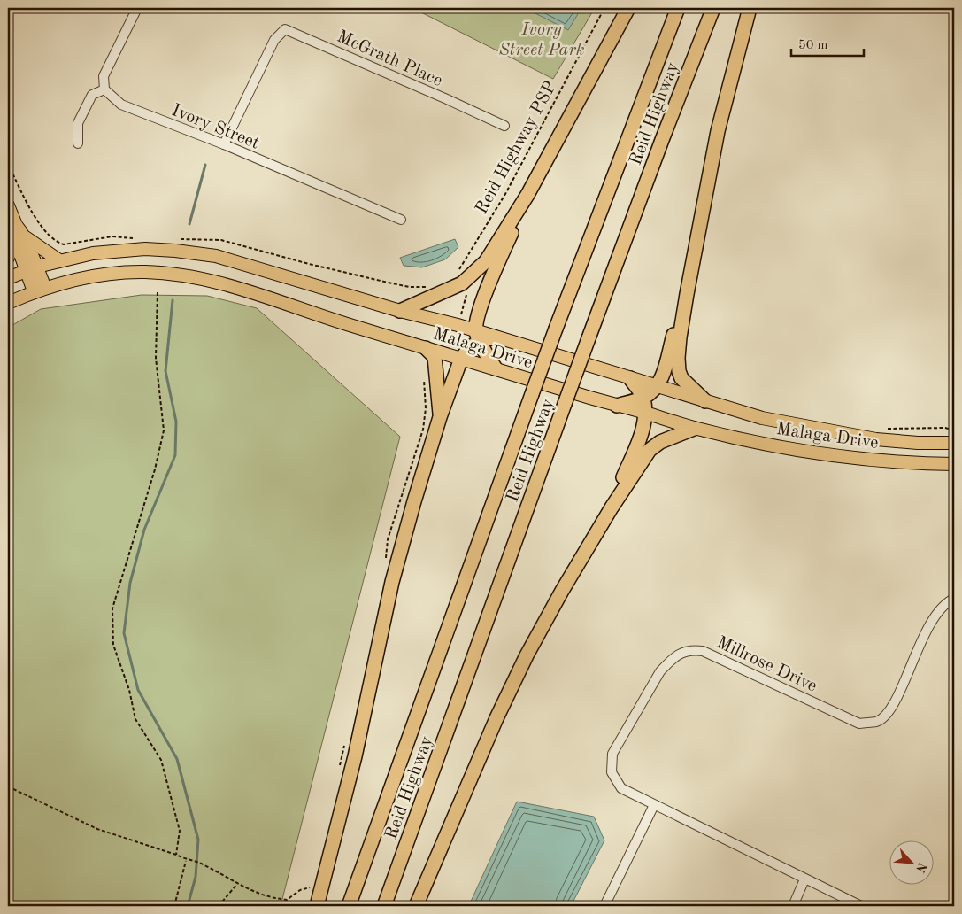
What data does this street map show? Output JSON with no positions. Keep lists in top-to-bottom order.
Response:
{
  "streets": {
    "highway": ["Reid Highway"],
    "main road": ["Malaga Drive"],
    "street": ["McGrath Place", "Ivory Street", "Millrose Drive"],
    "path": ["Reid Highway PSP"]
  },
  "crossings": [
    ["McGrath Place", "Ivory Street"]
  ],
  "parks": ["Ivory Street Park"],
  "scale_bar": "50 m",
  "north": "bottom right"
}
